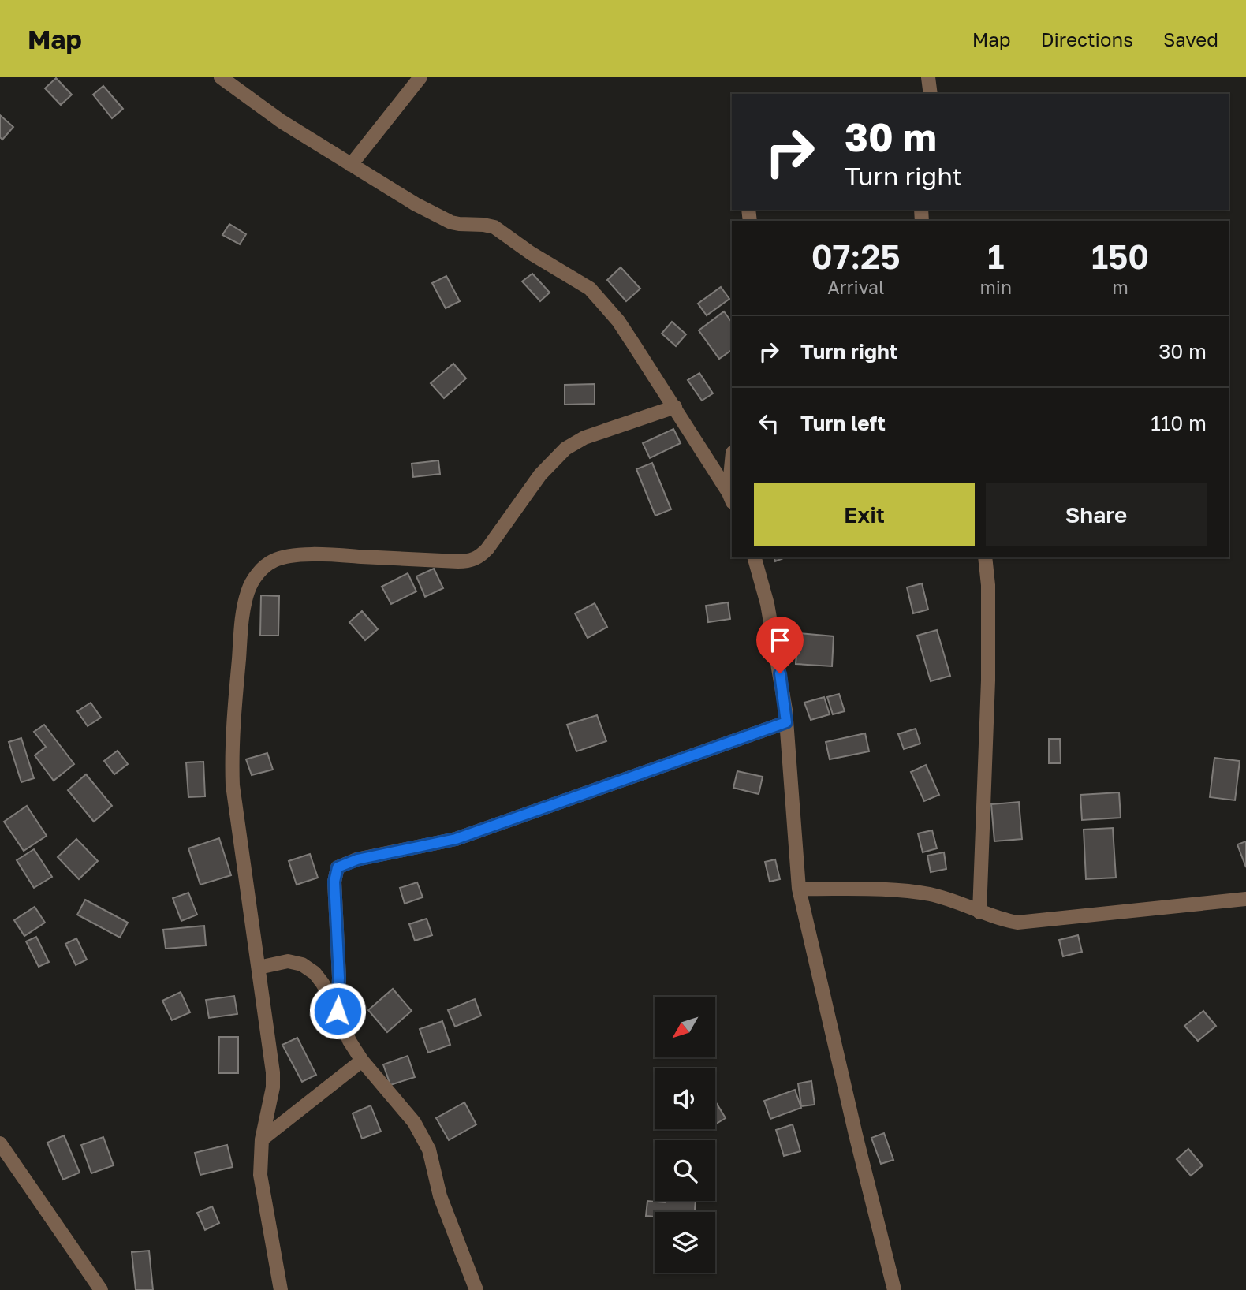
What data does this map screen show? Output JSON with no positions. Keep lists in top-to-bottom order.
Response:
{
  "north": "bottom left",
  "page": {
    "header": "Map",
    "nav": ["Map", "Directions", "Saved"],
    "turn": ["30 m", "Turn right"],
    "eta": [
      "07:25",
      "Arrival",
      "1",
      "min",
      "150",
      "m"
    ],
    "list": [
      {
        "name": "Turn right",
        "value": "30 m"
      },
      {
        "name": "Turn left",
        "value": "110 m"
      }
    ],
    "buttons": ["Exit", "Share"]
  }
}
